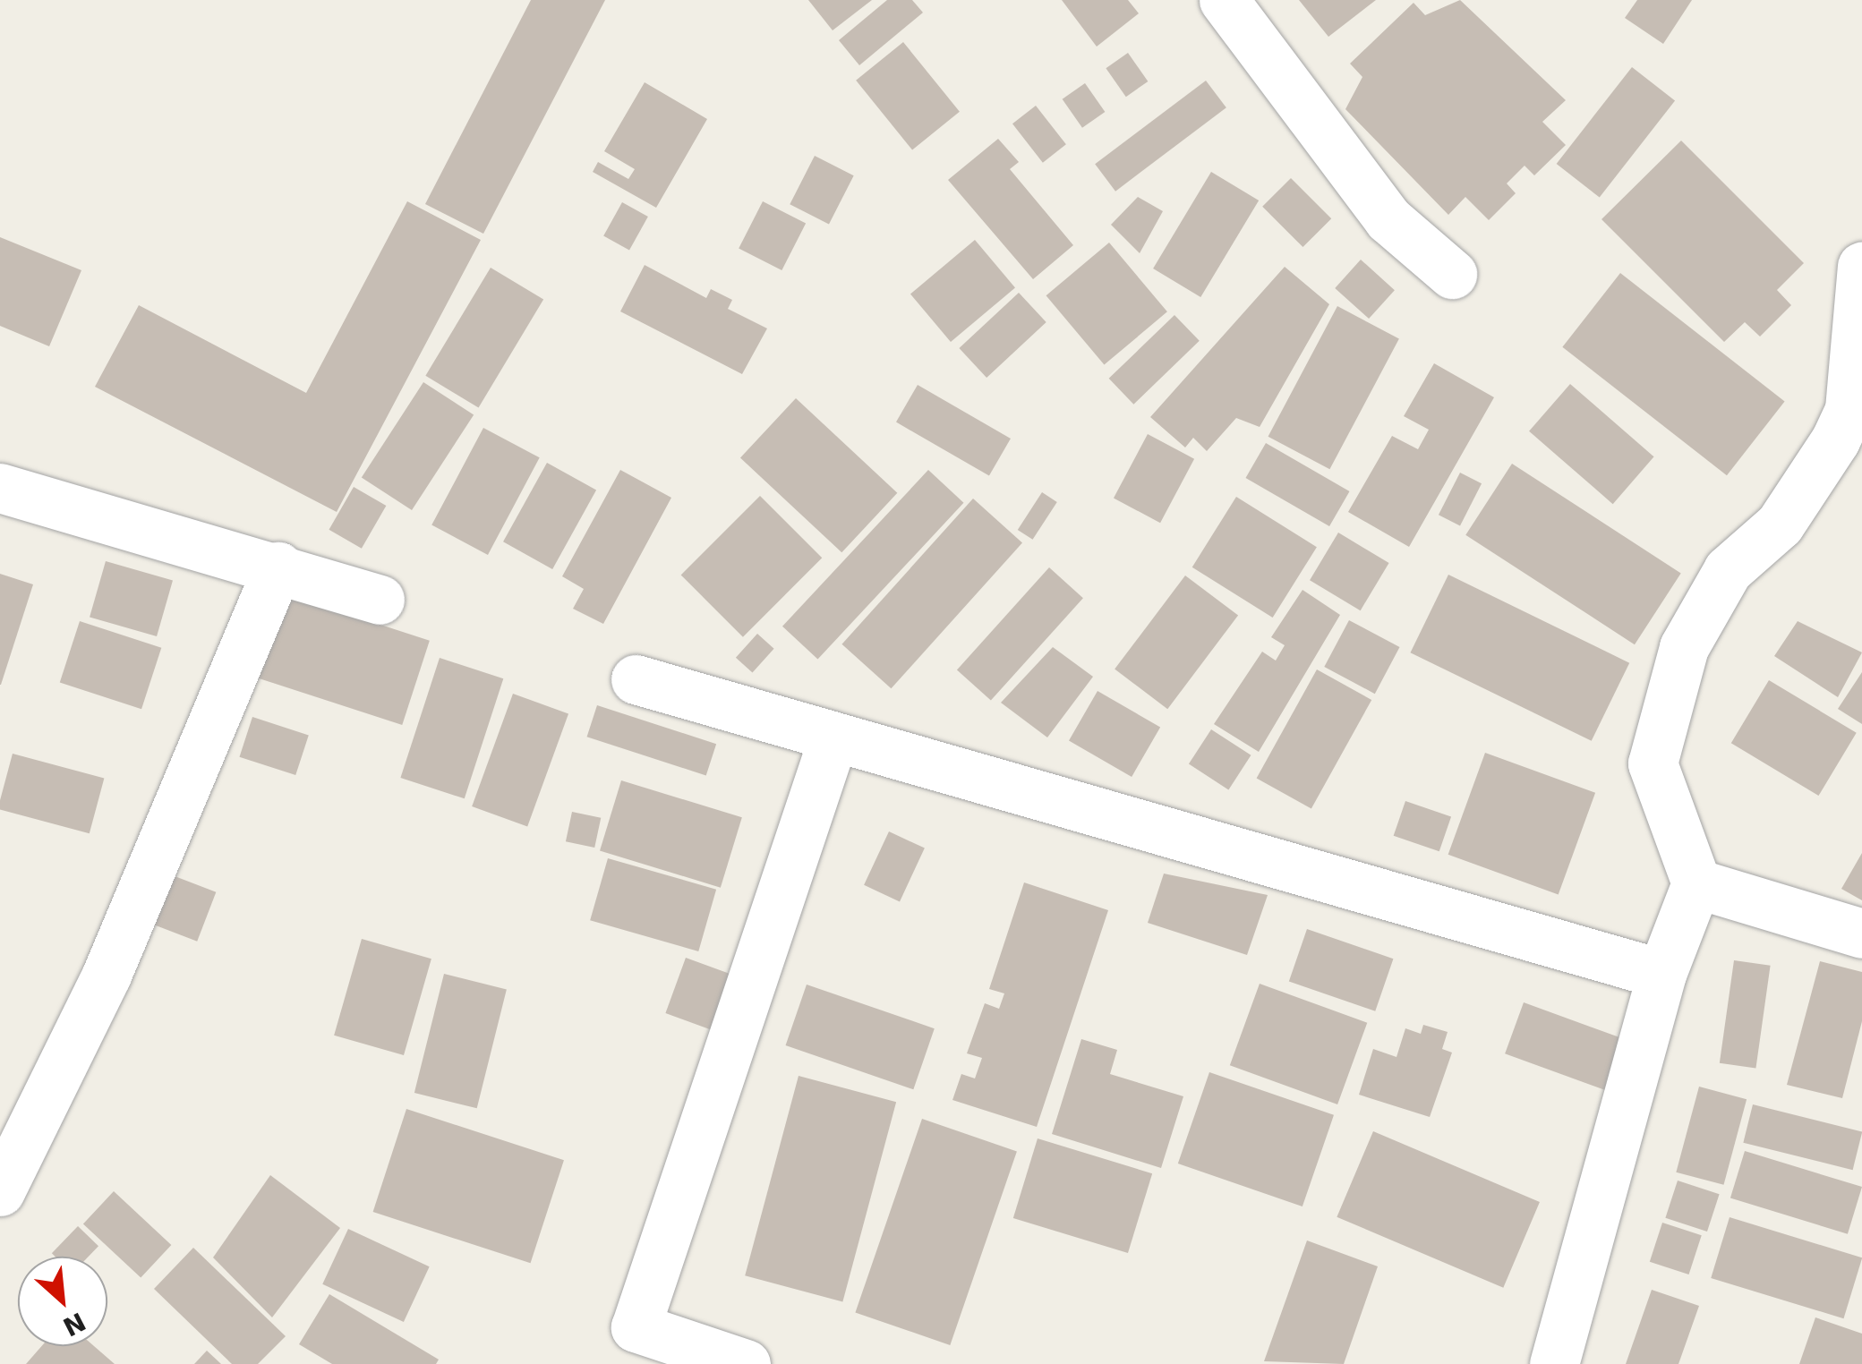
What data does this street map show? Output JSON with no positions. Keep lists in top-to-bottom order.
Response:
{
  "north": "bottom right"
}
